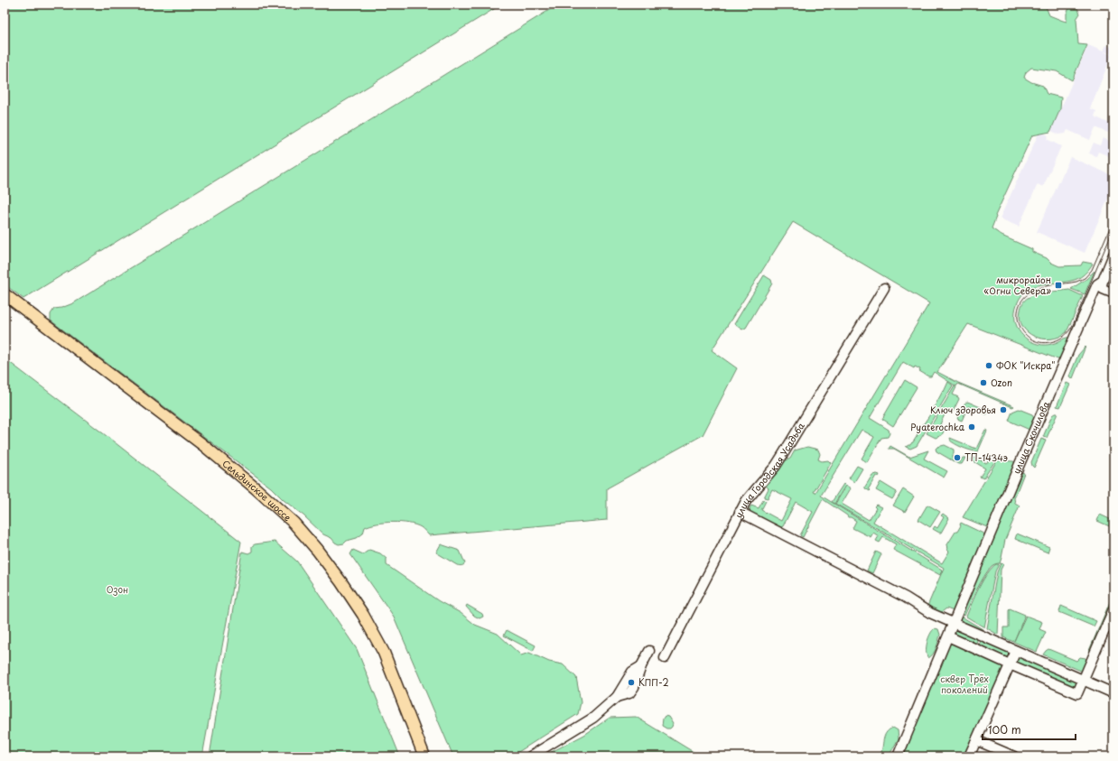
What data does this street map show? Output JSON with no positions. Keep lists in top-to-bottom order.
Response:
{
  "streets": {
    "main road": ["Сельдинское шоссе"],
    "street": ["улица Скочилова", "улица Городская Усадьба"]
  },
  "parks": ["Озон", "сквер Трёх поколений"],
  "places": {
    "transit": ["микрорайон «Огни Севера»"],
    "other": [
      "ФОК \"Искра\"",
      "Ozon",
      "Ключ здоровья",
      "Pyaterochka",
      "ТП-1434э",
      "КПП-2"
    ]
  },
  "scale_bar": "100 m"
}
